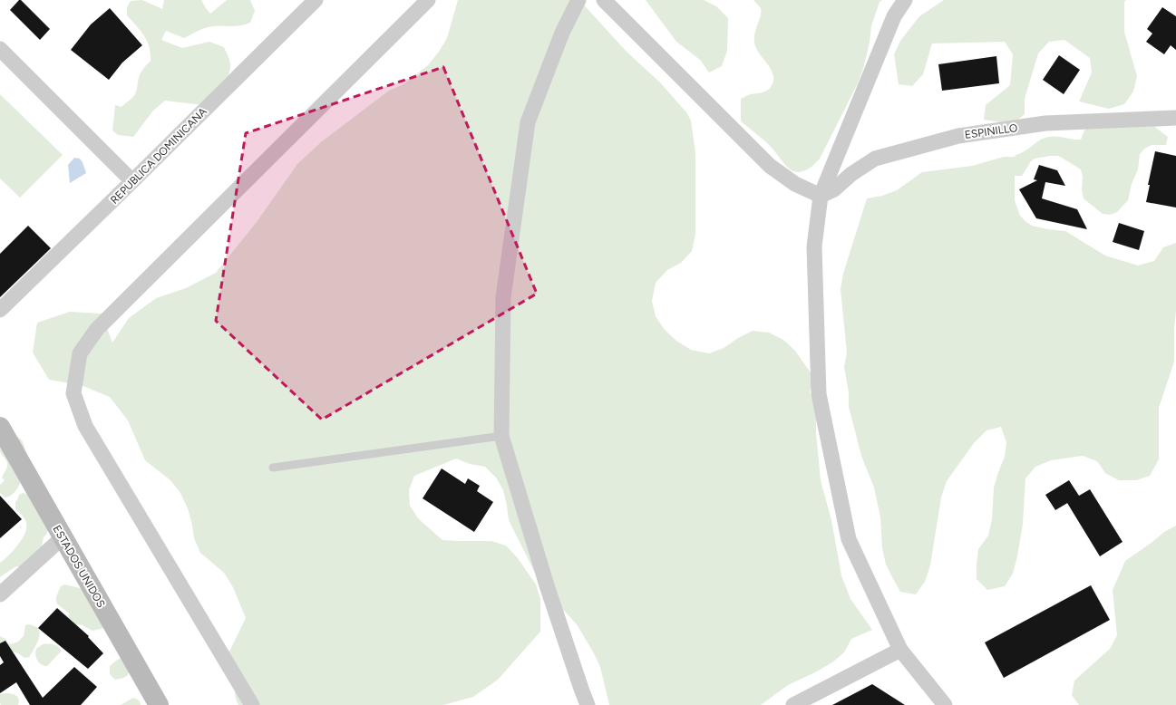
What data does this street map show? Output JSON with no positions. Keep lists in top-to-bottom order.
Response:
{
  "streets": {
    "street": ["ESPINILLO", "REPUBLICA DOMINICANA", "ESTADOS UNIDOS"]
  }
}
